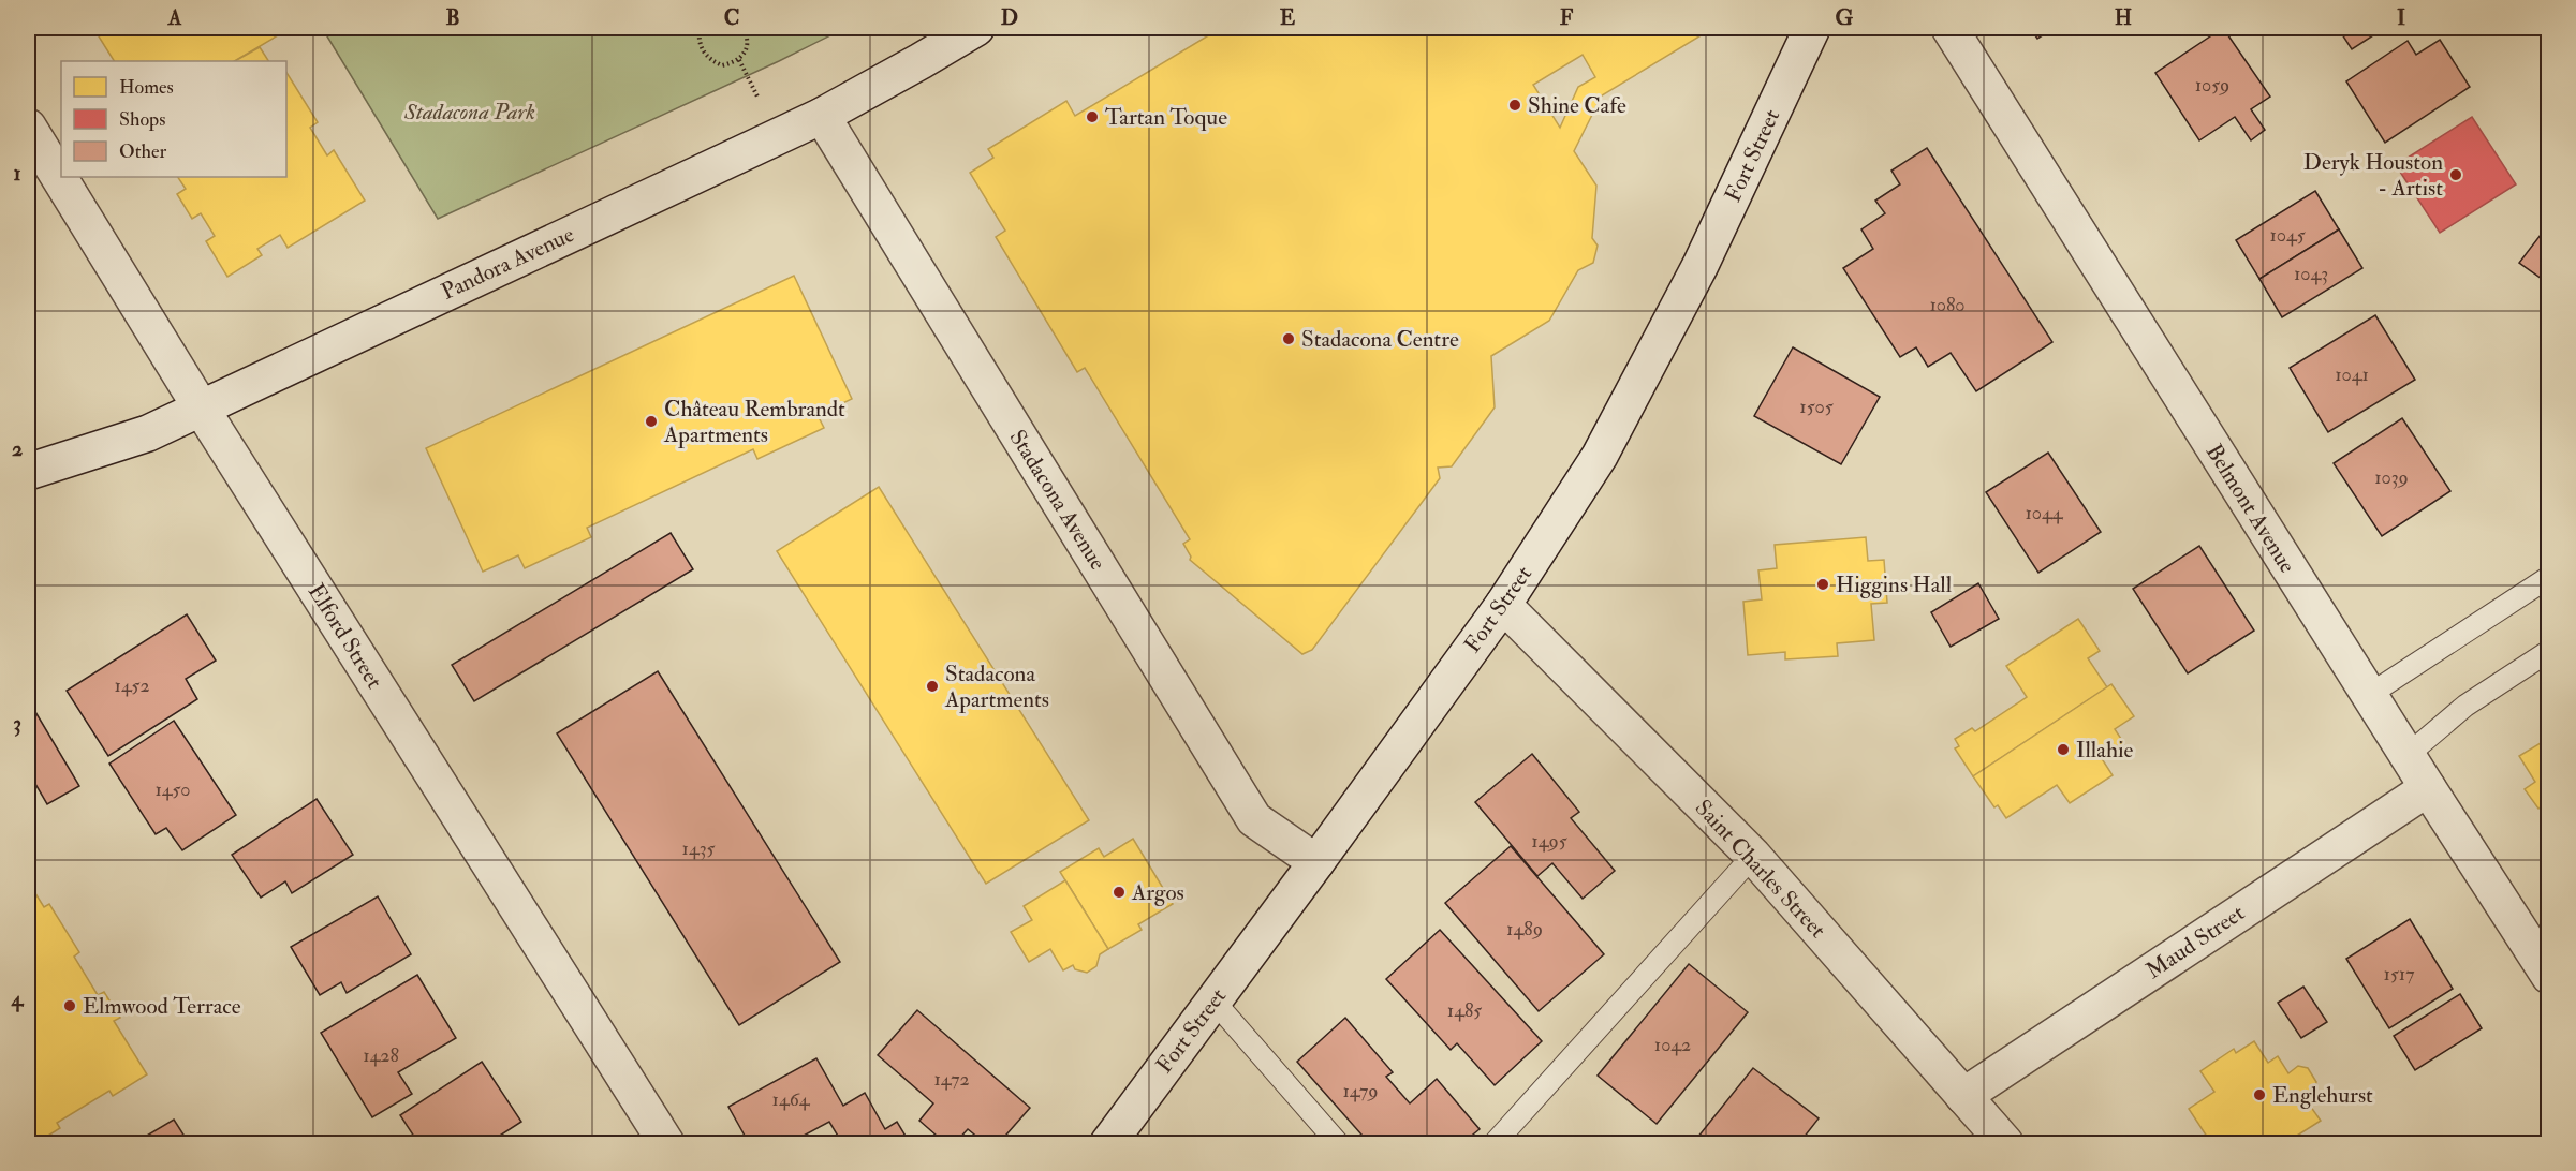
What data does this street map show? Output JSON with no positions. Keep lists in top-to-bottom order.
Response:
{
  "streets": {
    "street": [
      "Fort Street",
      "Pandora Avenue",
      "Stadacona Avenue",
      "Belmont Avenue",
      "Elford Street",
      "Saint Charles Street",
      "Maud Street"
    ]
  },
  "crossings": [
    ["Fort Street", "Stadacona Avenue"],
    ["Fort Street", "Saint Charles Street"],
    ["Pandora Avenue", "Stadacona Avenue"],
    ["Pandora Avenue", "Elford Street"],
    ["Belmont Avenue", "Maud Street"],
    ["Saint Charles Street", "Maud Street"]
  ],
  "parks": ["Stadacona Park"],
  "places": [
    "Shine Cafe",
    "Tartan Toque",
    "Deryk Houston - Artist",
    "Stadacona Centre",
    "Château Rembrandt Apartments",
    "Higgins Hall",
    "Stadacona Apartments",
    "Illahie",
    "Argos",
    "Elmwood Terrace",
    "Englehurst"
  ],
  "house_numbers": [
    "1059",
    "1045",
    "1043",
    "1080",
    "1041",
    "1505",
    "1039",
    "1044",
    "1452",
    "1450",
    "1495",
    "1435",
    "1489",
    "1517",
    "1485",
    "1042",
    "1428",
    "1472",
    "1479",
    "1464"
  ],
  "legend": ["Homes", "Shops", "Other"],
  "grid": {
    "columns": [
      "A",
      "B",
      "C",
      "D",
      "E",
      "F",
      "G",
      "H",
      "I"
    ],
    "rows": [
      "1",
      "2",
      "3",
      "4"
    ]
  }
}
